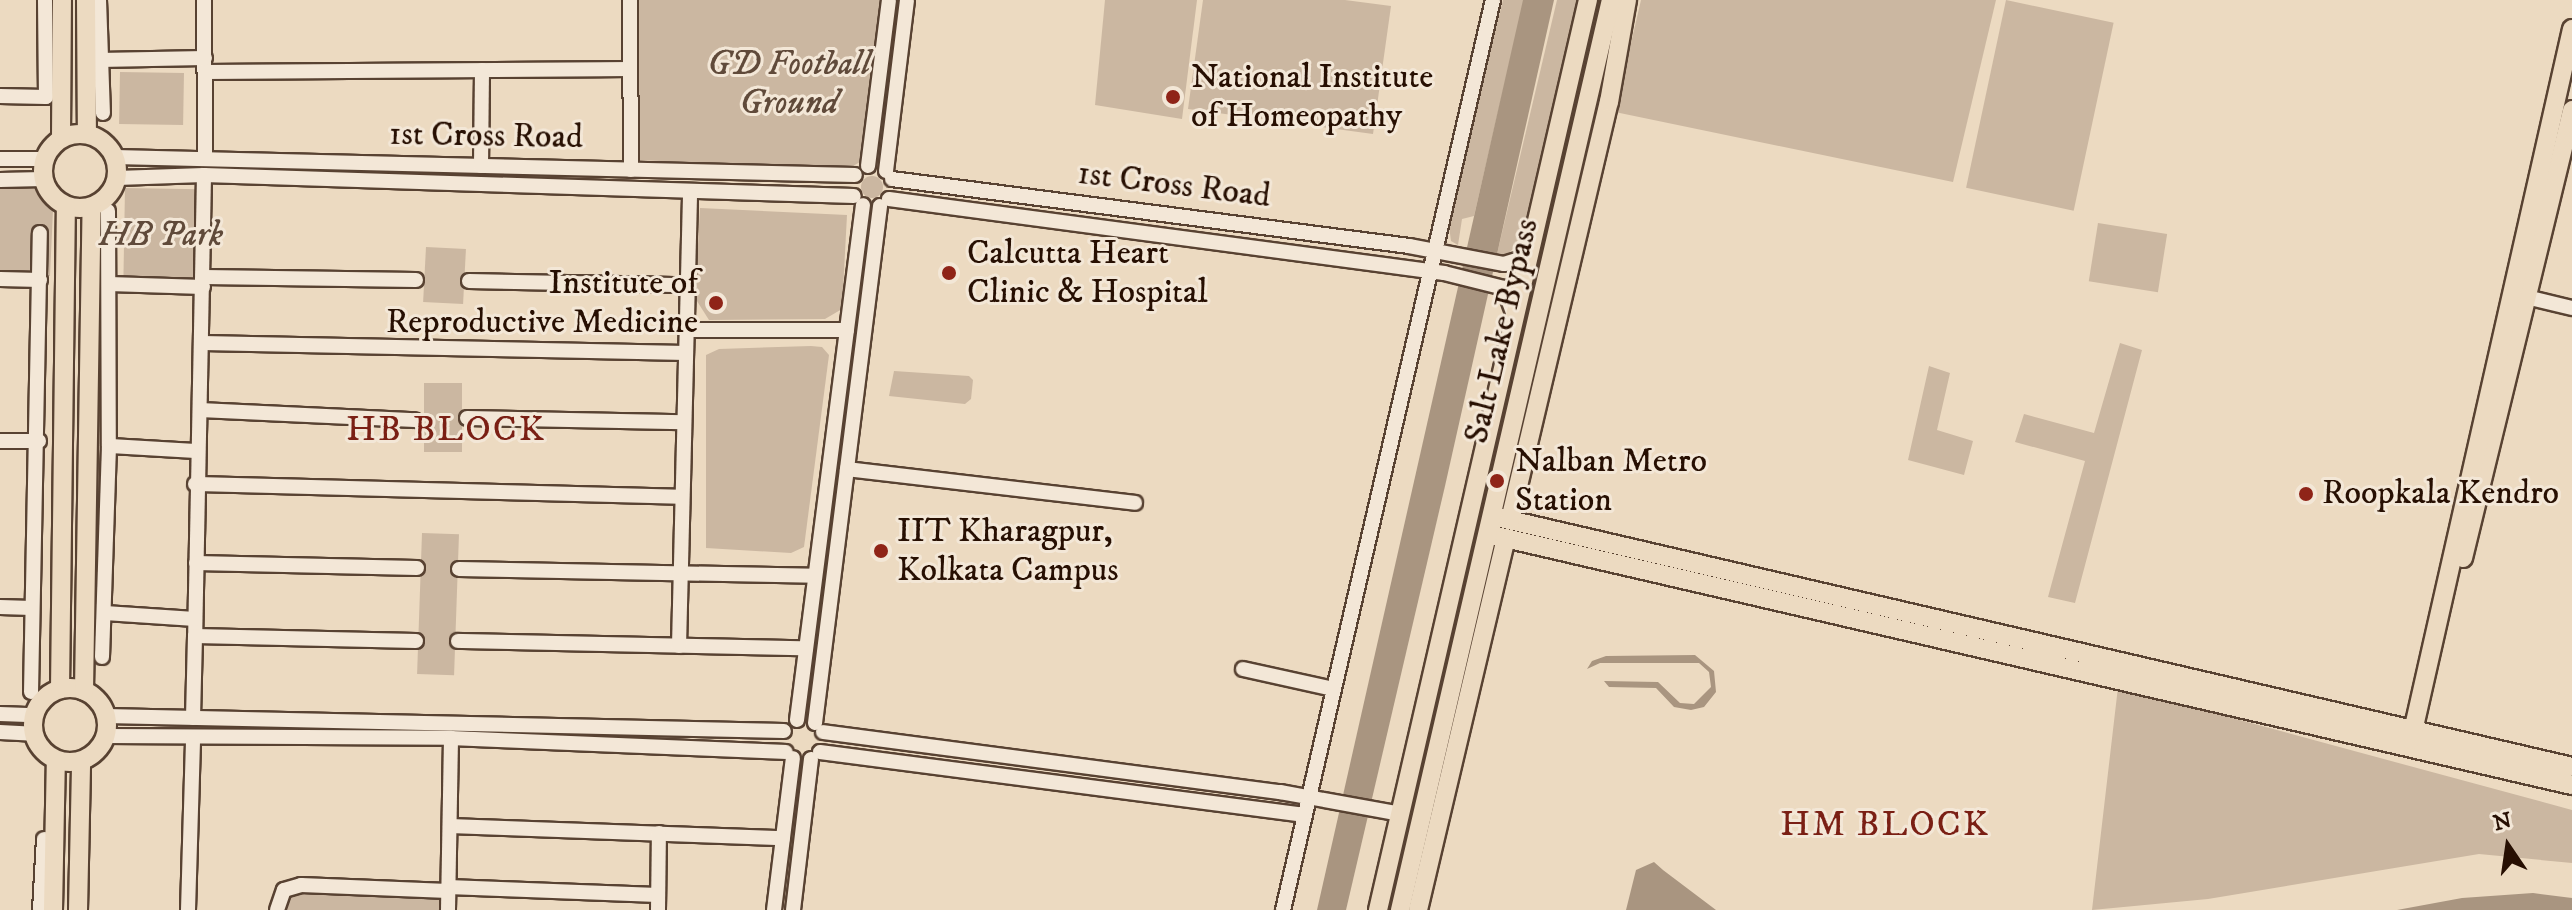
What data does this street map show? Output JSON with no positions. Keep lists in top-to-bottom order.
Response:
{
  "streets": {
    "main road": ["Salt Lake Bypass"],
    "street": ["1st Cross Road"]
  },
  "crossings": [
    ["1st Cross Road", "Salt Lake Bypass"]
  ],
  "districts": ["HB BLOCK", "HM BLOCK"],
  "parks": ["GD Football Ground", "HB Park"],
  "places": [
    "National Institute of Homeopathy",
    "Calcutta Heart Clinic & Hospital",
    "Institute of Reproductive Medicine",
    "Nalban Metro Station",
    "Roopkala Kendro",
    "IIT Kharagpur, Kolkata Campus"
  ],
  "north": "top"
}
